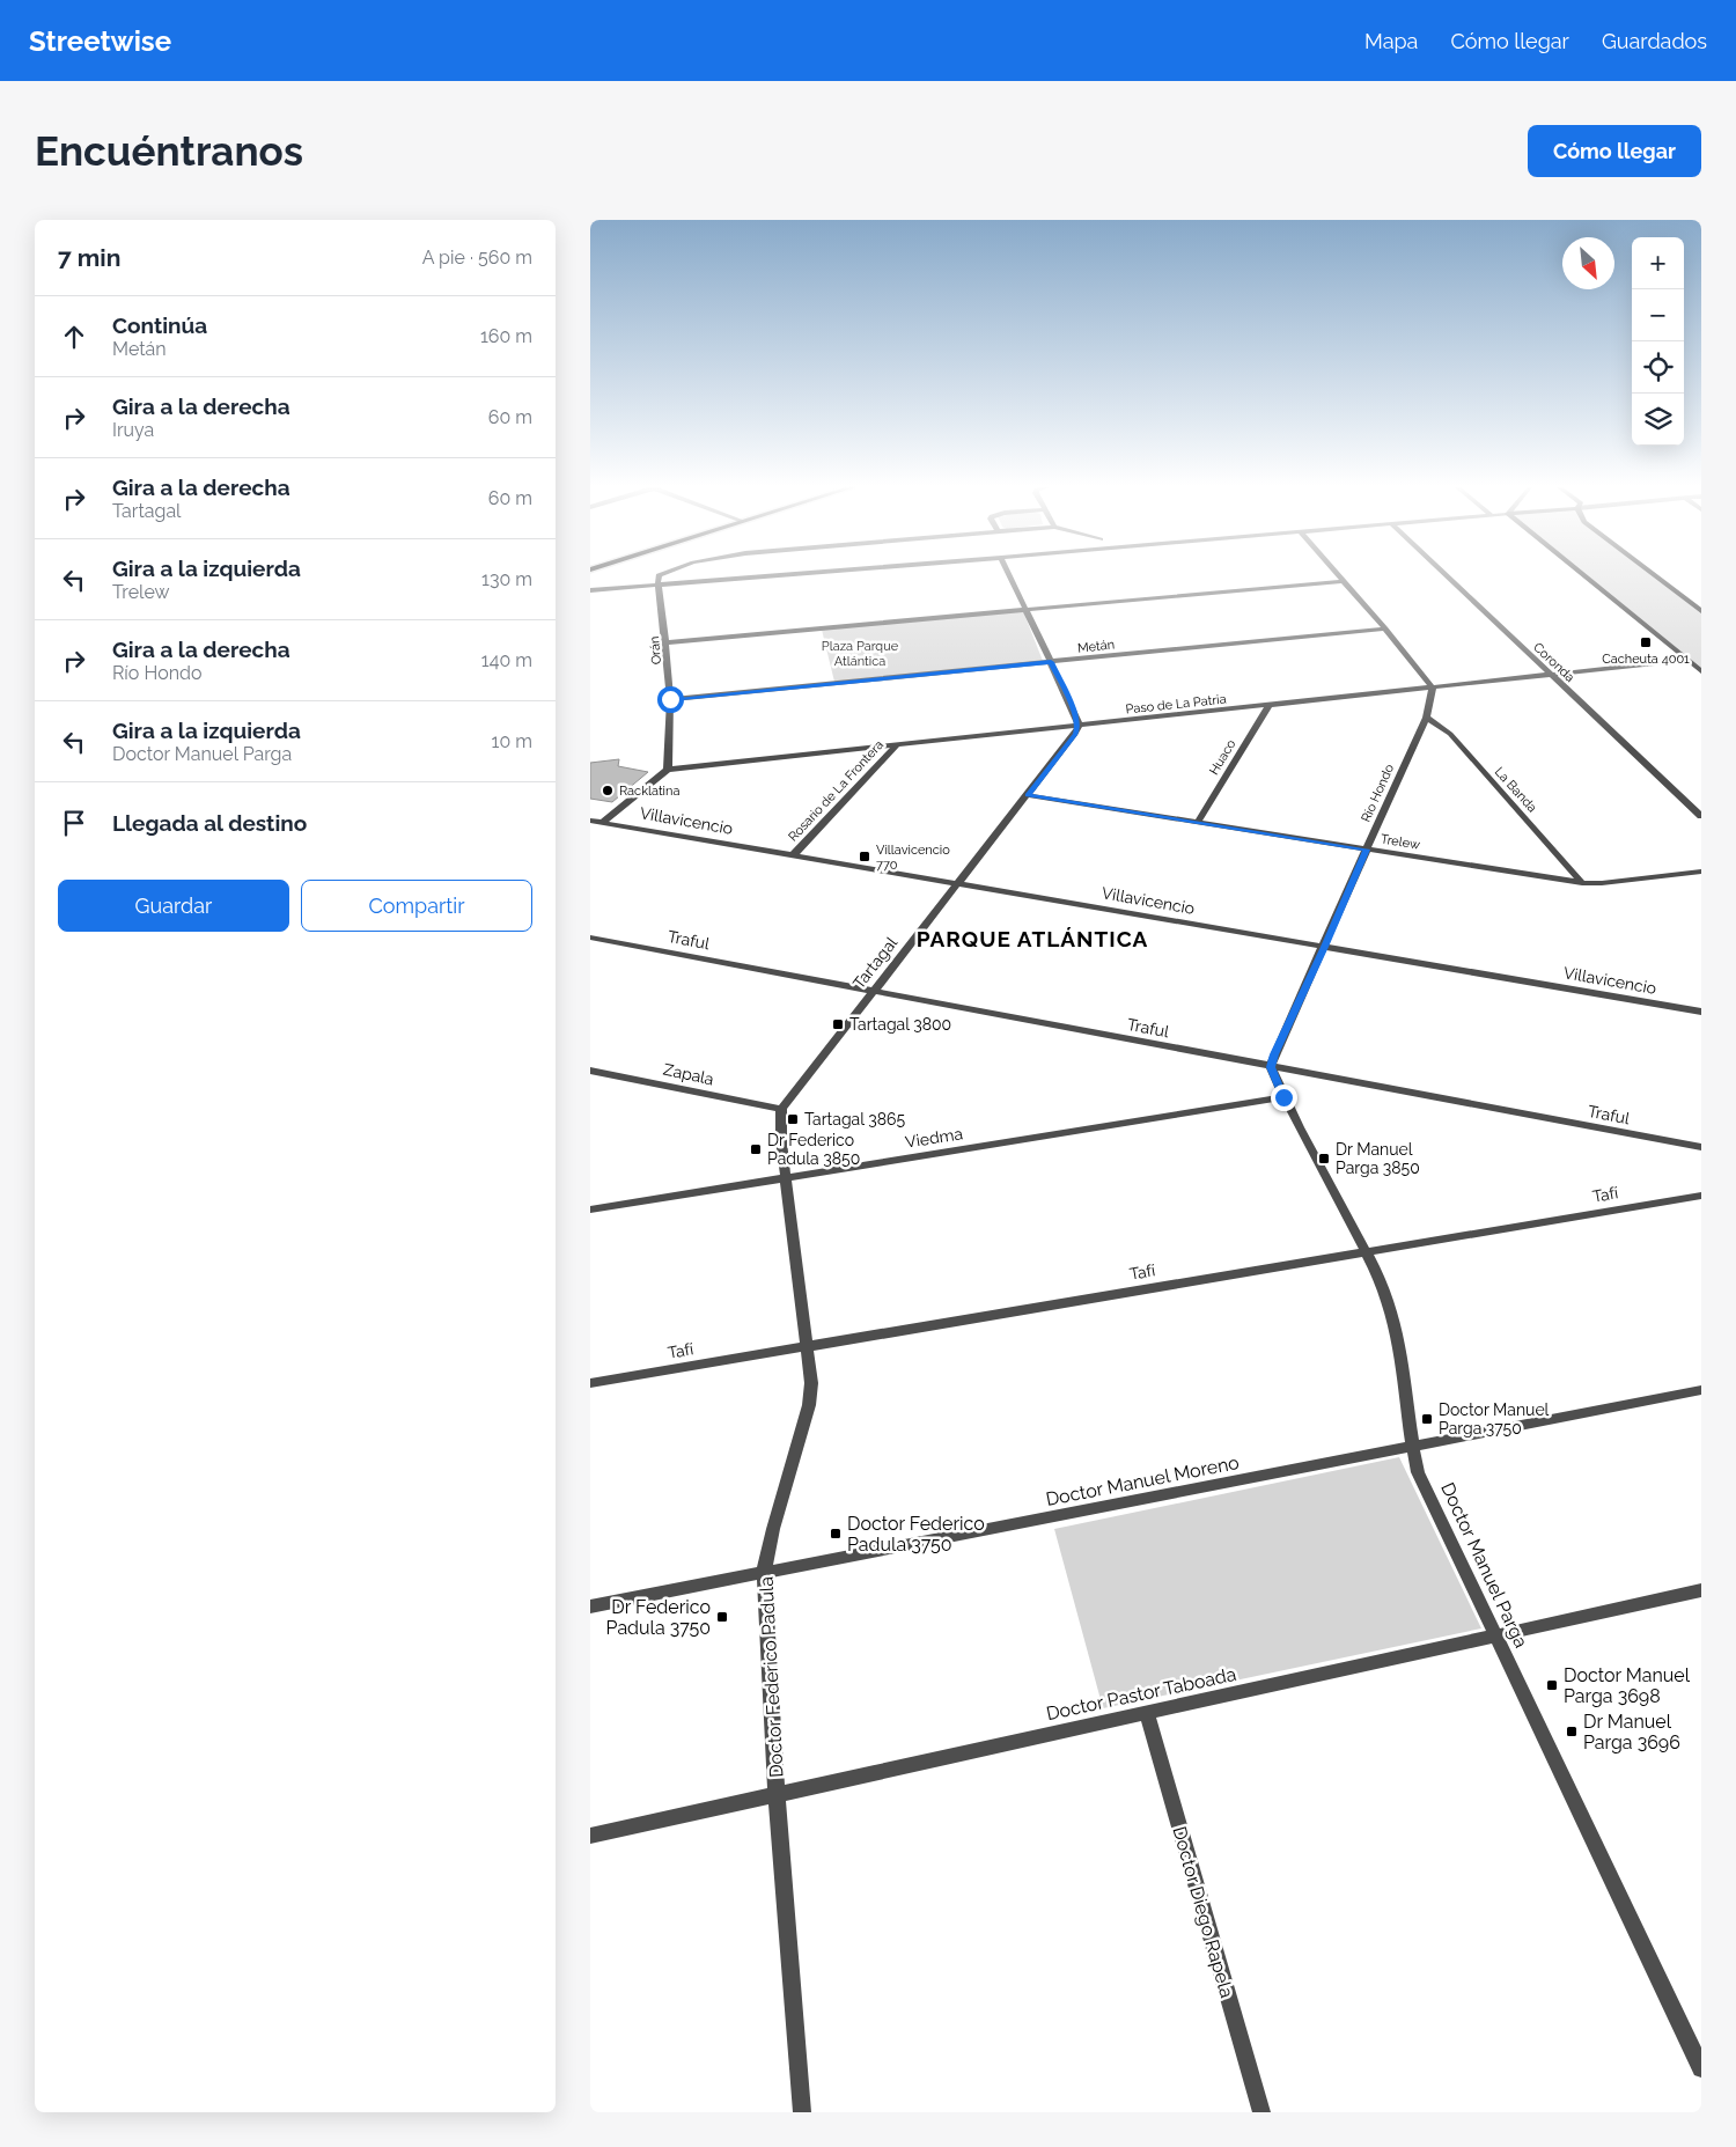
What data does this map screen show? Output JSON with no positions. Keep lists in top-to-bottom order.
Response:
{
  "streets": {
    "street": [
      "Metán",
      "Orán",
      "Coronda",
      "Paso de La Patria",
      "Huaco",
      "La Banda",
      "Rosario de La Frontera",
      "Río Hondo",
      "Villavicencio",
      "Trelew",
      "Traful",
      "Tartagal",
      "Zapala",
      "Viedma",
      "Tafí",
      "Doctor Manuel Moreno",
      "Doctor Manuel Parga",
      "Doctor Federico Padula",
      "Doctor Pastor Taboada",
      "Doctor Diego Rapela"
    ]
  },
  "crossings": [
    ["Metán", "Orán"],
    ["Orán", "Paso de La Patria"],
    ["Coronda", "Paso de La Patria"],
    ["Paso de La Patria", "Huaco"],
    ["Paso de La Patria", "Rosario de La Frontera"],
    ["Paso de La Patria", "Río Hondo"],
    ["Paso de La Patria", "Tartagal"],
    ["Huaco", "Trelew"],
    ["La Banda", "Río Hondo"],
    ["La Banda", "Trelew"],
    ["Rosario de La Frontera", "Villavicencio"],
    ["Río Hondo", "Villavicencio"],
    ["Río Hondo", "Trelew"],
    ["Río Hondo", "Traful"],
    ["Río Hondo", "Doctor Manuel Parga"],
    ["Villavicencio", "Tartagal"],
    ["Trelew", "Tartagal"],
    ["Traful", "Tartagal"],
    ["Traful", "Doctor Manuel Parga"],
    ["Tartagal", "Zapala"],
    ["Tartagal", "Doctor Federico Padula"],
    ["Zapala", "Doctor Federico Padula"],
    ["Viedma", "Doctor Manuel Parga"],
    ["Viedma", "Doctor Federico Padula"],
    ["Tafí", "Doctor Manuel Parga"],
    ["Tafí", "Doctor Federico Padula"],
    ["Doctor Manuel Moreno", "Doctor Manuel Parga"],
    ["Doctor Manuel Moreno", "Doctor Federico Padula"],
    ["Doctor Manuel Parga", "Doctor Pastor Taboada"],
    ["Doctor Federico Padula", "Doctor Pastor Taboada"],
    ["Doctor Pastor Taboada", "Doctor Diego Rapela"]
  ],
  "districts": ["PARQUE ATLÁNTICA"],
  "parks": ["Plaza Parque Atlántica"],
  "places": {
    "transit": [
      "Cacheuta 4001",
      "Villavicencio 770",
      "Tartagal 3800",
      "Tartagal 3865",
      "Dr Federico Padula 3850",
      "Dr Manuel Parga 3850",
      "Doctor Manuel Parga 3750",
      "Doctor Federico Padula 3750",
      "Dr Federico Padula 3750",
      "Doctor Manuel Parga 3698",
      "Dr Manuel Parga 3696"
    ],
    "other": ["Racklatina"]
  },
  "north": "bottom right",
  "page": {
    "header": "Streetwise",
    "nav": ["Mapa", "Cómo llegar", "Guardados"],
    "buttons": [
      "Cómo llegar",
      ["Guardar", "Compartir"]
    ],
    "title": "Encuéntranos",
    "heading": ["7 min", "A pie · 560 m"],
    "map_buttons": ["+", "−"],
    "list": [
      ["Continúa", "Metán", "160 m"],
      ["Gira a la derecha", "Iruya", "60 m"],
      ["Gira a la derecha", "Tartagal", "60 m"],
      ["Gira a la izquierda", "Trelew", "130 m"],
      ["Gira a la derecha", "Río Hondo", "140 m"],
      ["Gira a la izquierda", "Doctor Manuel Parga", "10 m"],
      "Llegada al destino"
    ]
  }
}
